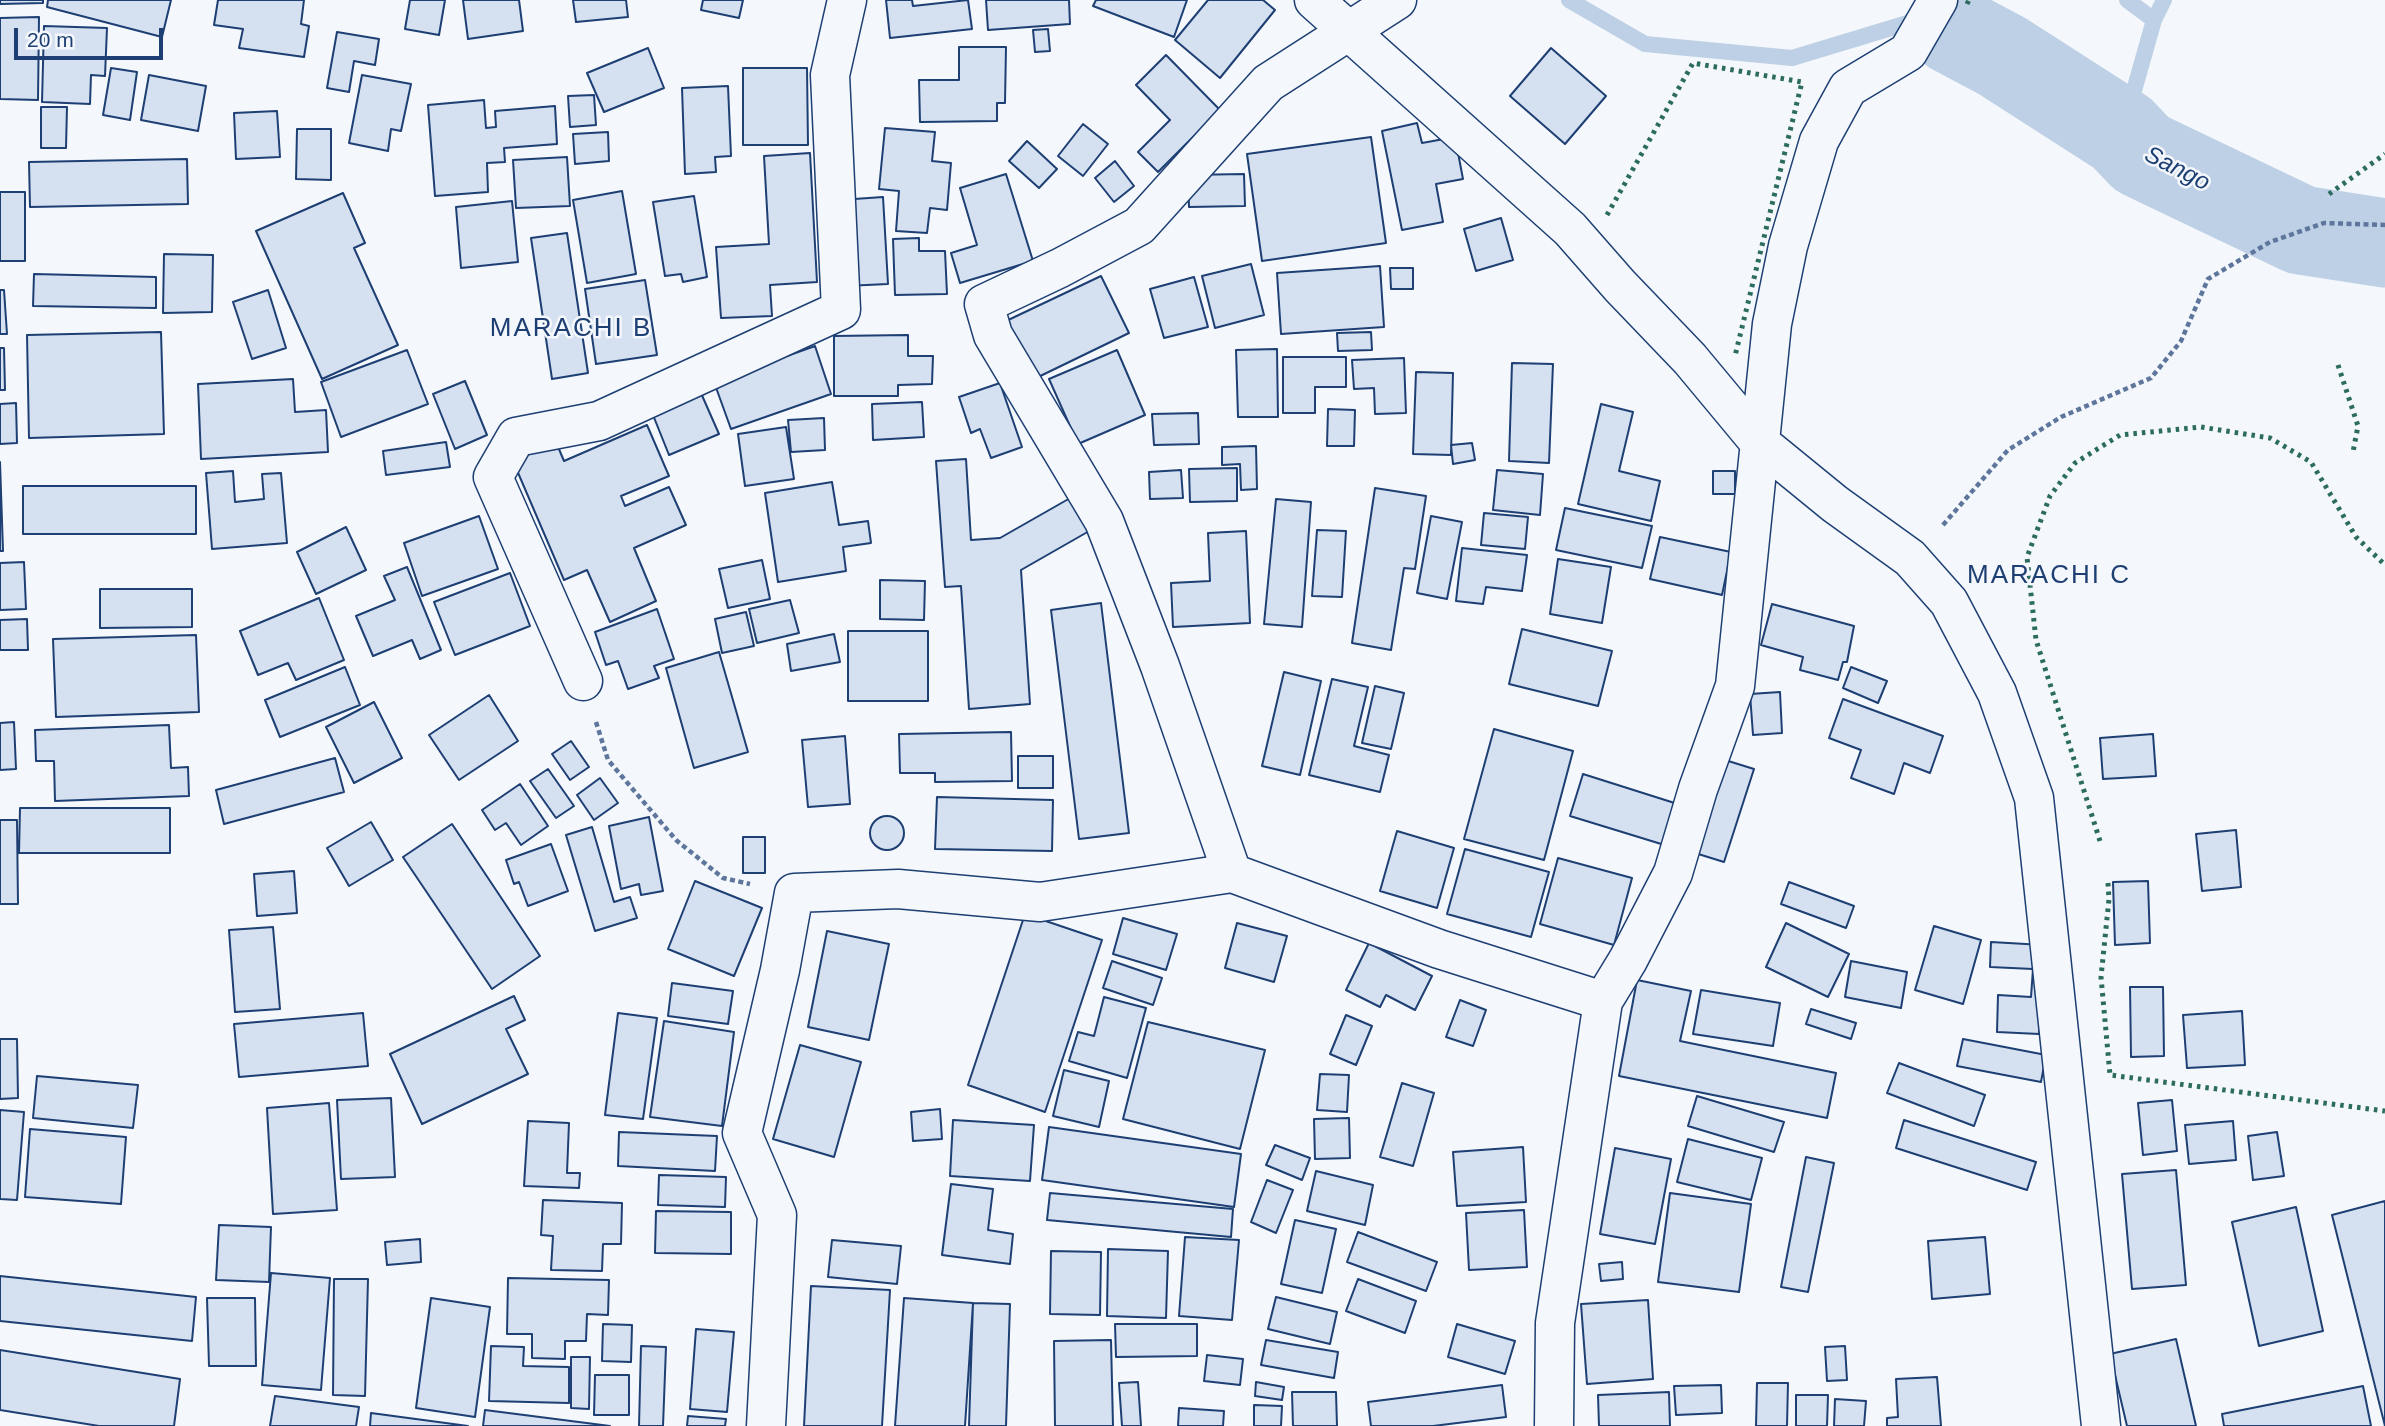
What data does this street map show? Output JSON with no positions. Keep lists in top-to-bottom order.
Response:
{
  "districts": ["MARACHI B", "MARACHI C"],
  "water": ["Sango"],
  "scale_bar": "20 m"
}
